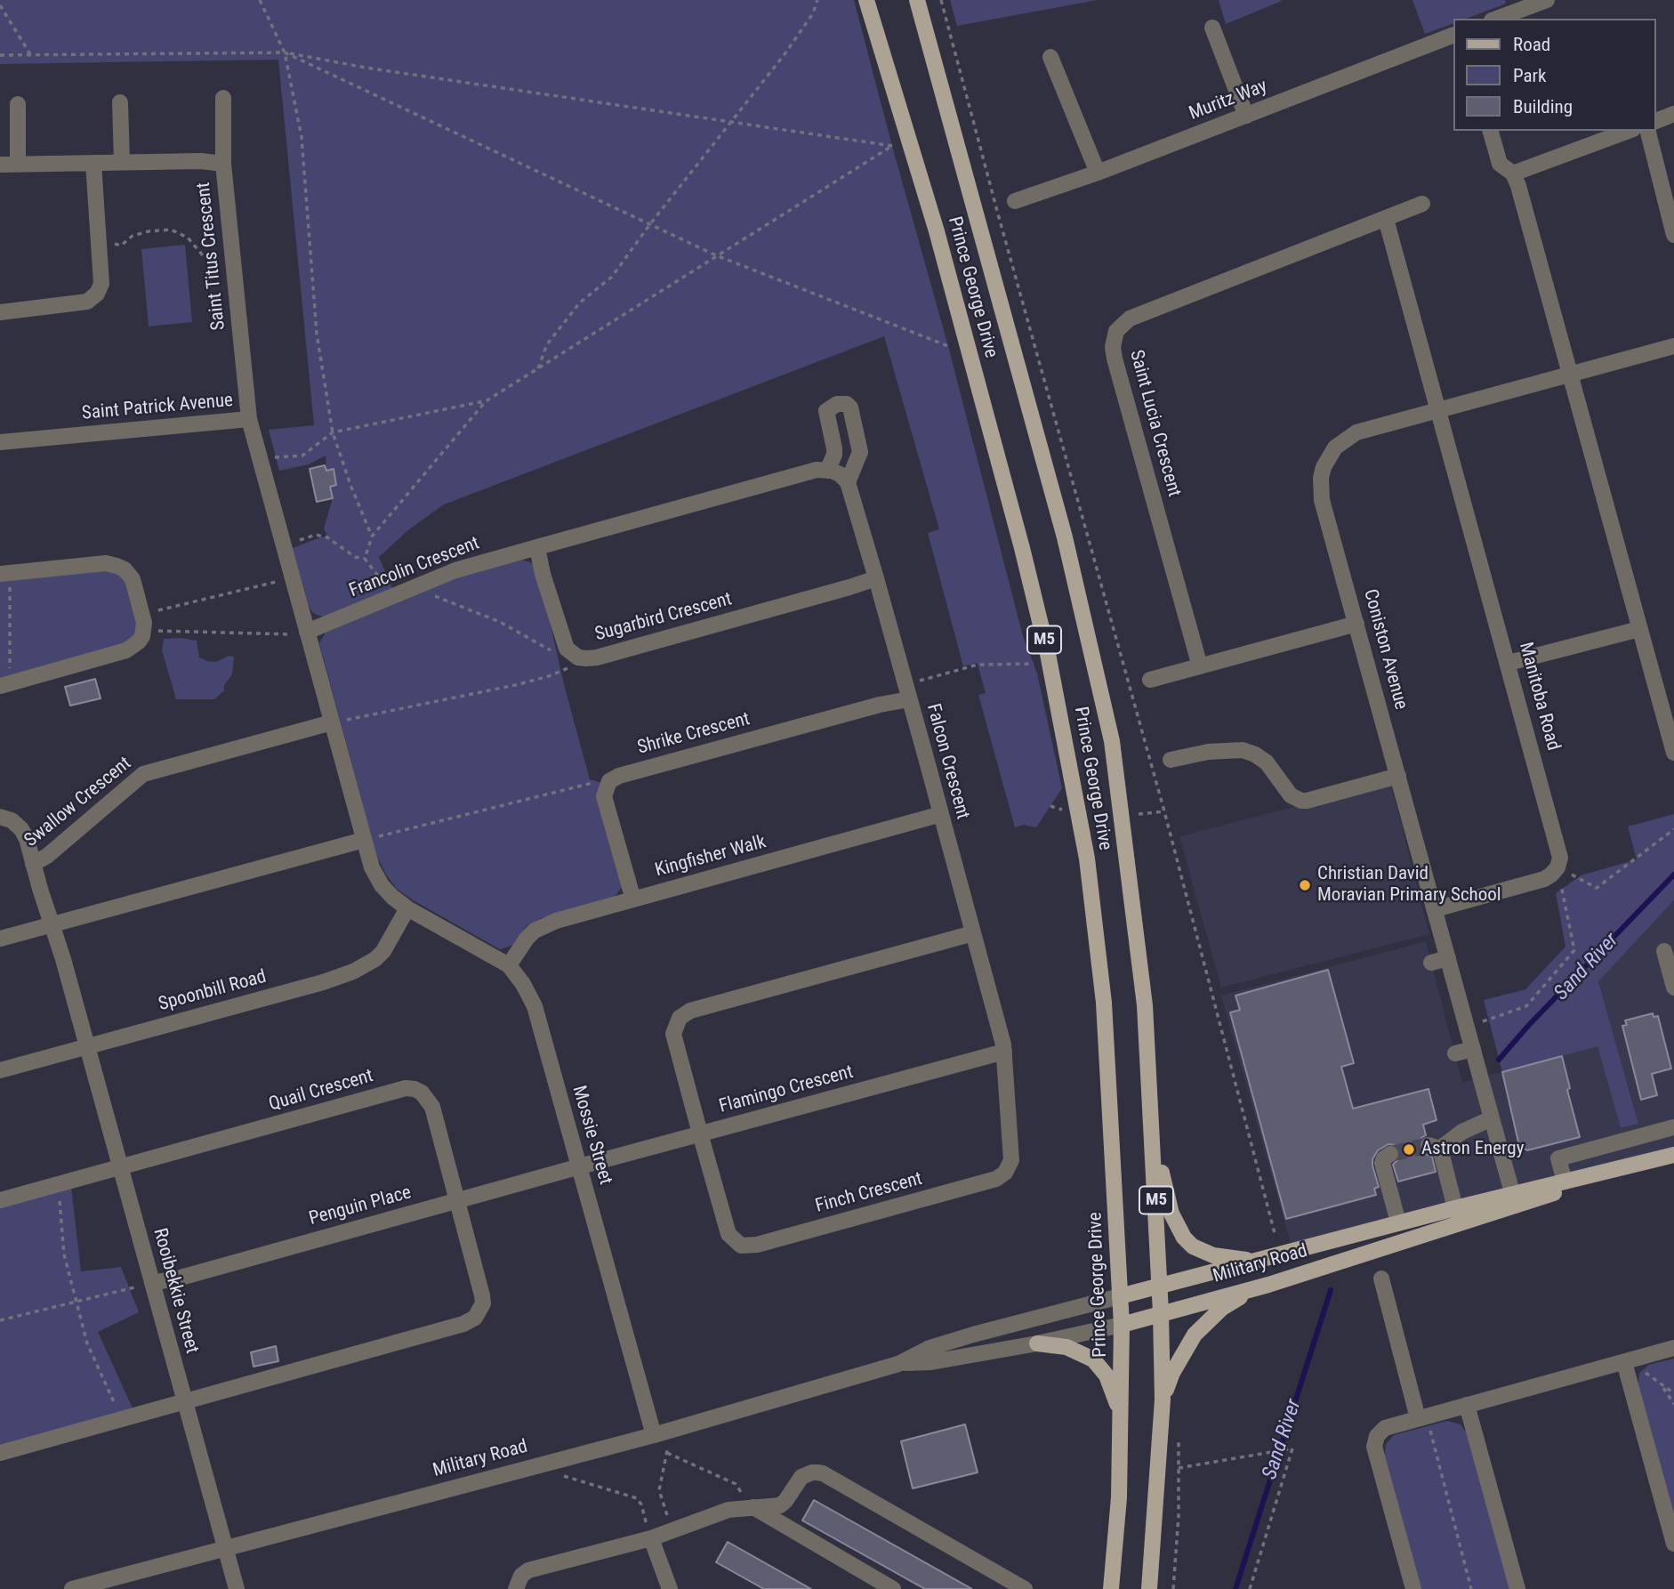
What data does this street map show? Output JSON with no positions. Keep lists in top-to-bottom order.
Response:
{
  "streets": {
    "main road": ["Prince George Drive", "M5", "Military Road"],
    "street": [
      "Muritz Way",
      "Saint Titus Crescent",
      "Saint Patrick Avenue",
      "Saint Lucia Crescent",
      "Francolin Crescent",
      "Sugarbird Crescent",
      "Coniston Avenue",
      "Manitoba Road",
      "Shrike Crescent",
      "Falcon Crescent",
      "Swallow Crescent",
      "Kingfisher Walk",
      "Spoonbill Road",
      "Flamingo Crescent",
      "Quail Crescent",
      "Mossie Street",
      "Finch Crescent",
      "Penguin Place",
      "Rooibekkie Street"
    ]
  },
  "crossings": [
    ["Saint Titus Crescent", "Saint Patrick Avenue"],
    ["Prince George Drive", "Military Road"],
    ["Saint Patrick Avenue", "Francolin Crescent"],
    ["Sugarbird Crescent", "Falcon Crescent"],
    ["Coniston Avenue", "Manitoba Road"],
    ["Coniston Avenue", "Military Road"],
    ["Shrike Crescent", "Falcon Crescent"],
    ["Falcon Crescent", "Kingfisher Walk"],
    ["Falcon Crescent", "Flamingo Crescent"],
    ["Falcon Crescent", "Finch Crescent"],
    ["Swallow Crescent", "Spoonbill Road"],
    ["Swallow Crescent", "Rooibekkie Street"],
    ["Kingfisher Walk", "Mossie Street"],
    ["Spoonbill Road", "Mossie Street"],
    ["Spoonbill Road", "Rooibekkie Street"],
    ["Flamingo Crescent", "Mossie Street"],
    ["Flamingo Crescent", "Finch Crescent"],
    ["Flamingo Crescent", "Penguin Place"],
    ["Quail Crescent", "Penguin Place"],
    ["Quail Crescent", "Rooibekkie Street"],
    ["Mossie Street", "Penguin Place"],
    ["Mossie Street", "Military Road"],
    ["Penguin Place", "Rooibekkie Street"],
    ["Military Road", "Rooibekkie Street"]
  ],
  "water": ["Sand River"],
  "places": ["Christian David Moravian Primary School", "Astron Energy"],
  "legend": ["Road", "Park", "Building"]
}
